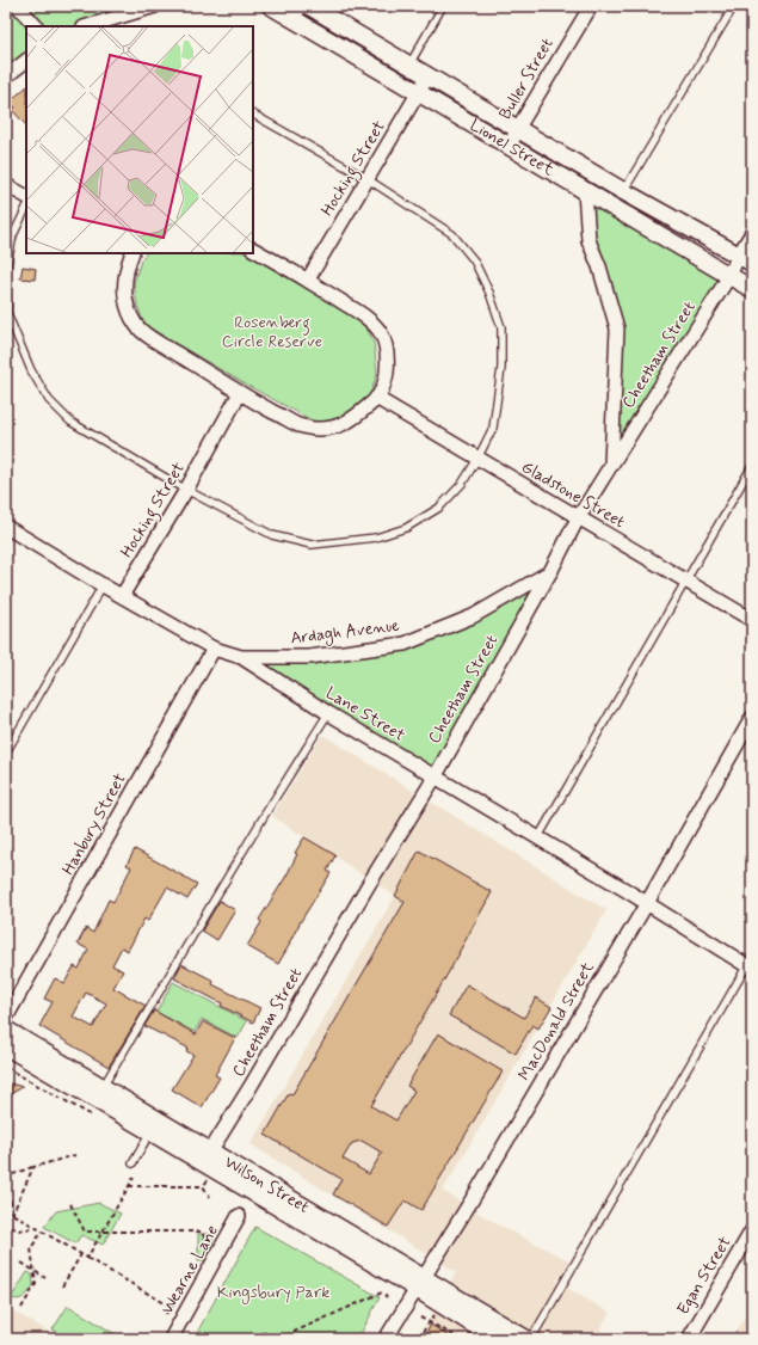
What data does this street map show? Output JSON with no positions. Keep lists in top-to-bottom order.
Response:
{
  "streets": {
    "street": [
      "Buller Street",
      "Lionel Street",
      "Hocking Street",
      "Cheetham Street",
      "Gladstone Street",
      "Ardagh Avenue",
      "Lane Street",
      "Hanbury Street",
      "MacDonald Street",
      "Wilson Street",
      "Wearne Lane",
      "Egan Street"
    ]
  },
  "crossings": [
    ["Buller Street", "Lionel Street"],
    ["Lionel Street", "Hocking Street"],
    ["Lionel Street", "Cheetham Street"],
    ["Hocking Street", "Lane Street"],
    ["Cheetham Street", "Gladstone Street"],
    ["Cheetham Street", "Ardagh Avenue"],
    ["Cheetham Street", "Lane Street"],
    ["Cheetham Street", "Wilson Street"],
    ["Ardagh Avenue", "Lane Street"],
    ["Lane Street", "Hanbury Street"],
    ["Lane Street", "MacDonald Street"],
    ["MacDonald Street", "Wilson Street"]
  ],
  "parks": ["Rosenberg Circle Reserve", "Kingsbury Park"]
}
